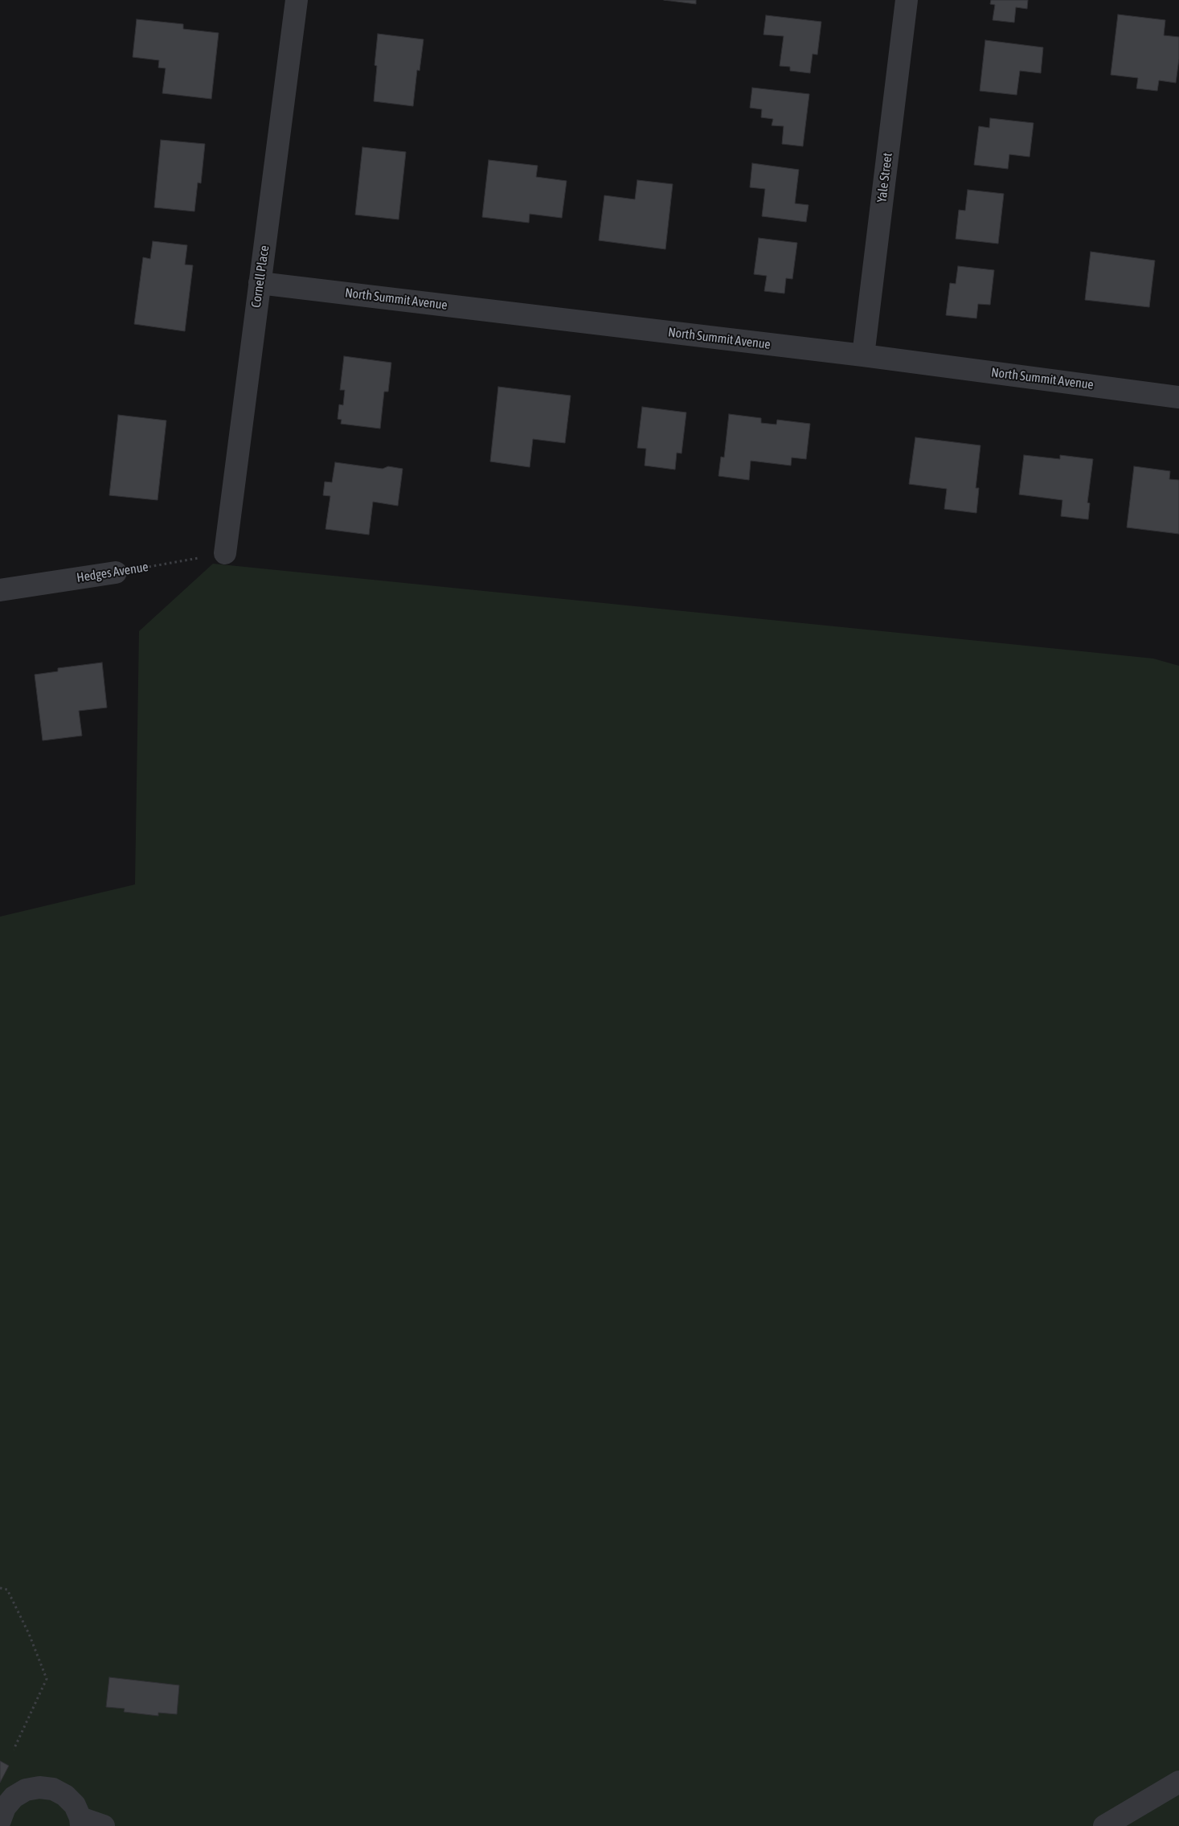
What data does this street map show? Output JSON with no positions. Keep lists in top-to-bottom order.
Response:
{
  "streets": {
    "street": [
      "Yale Street",
      "Cornell Place",
      "North Summit Avenue",
      "Hedges Avenue"
    ]
  },
  "crossings": [
    ["Yale Street", "North Summit Avenue"],
    ["Cornell Place", "North Summit Avenue"],
    ["Cornell Place", "Hedges Avenue"]
  ]
}
